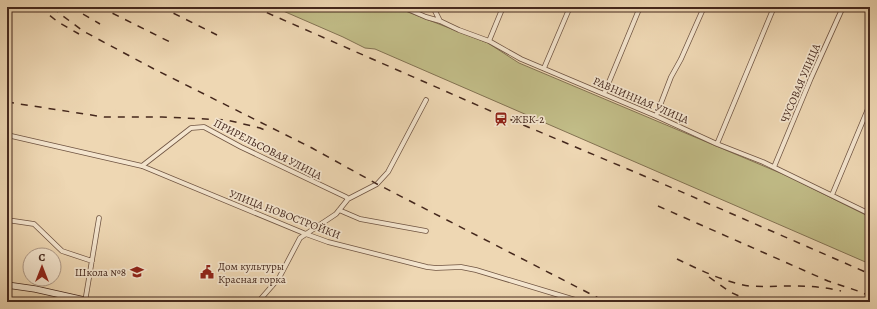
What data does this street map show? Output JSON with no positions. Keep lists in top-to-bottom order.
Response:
{
  "streets": {
    "street": [
      "ЧУСОВАЯ УЛИЦА",
      "РАВНИННАЯ УЛИЦА",
      "ПРИРЕЛЬСОВАЯ УЛИЦА",
      "УЛИЦА НОВОСТРОЙКИ"
    ]
  },
  "crossings": [
    ["ЧУСОВАЯ УЛИЦА", "РАВНИННАЯ УЛИЦА"],
    ["ПРИРЕЛЬСОВАЯ УЛИЦА", "УЛИЦА НОВОСТРОЙКИ"]
  ],
  "places": {
    "station": ["ЖБК-2"],
    "school or university": ["Школа №8"],
    "public building": ["Дом культуры Красная горка"]
  },
  "north": "top"
}
